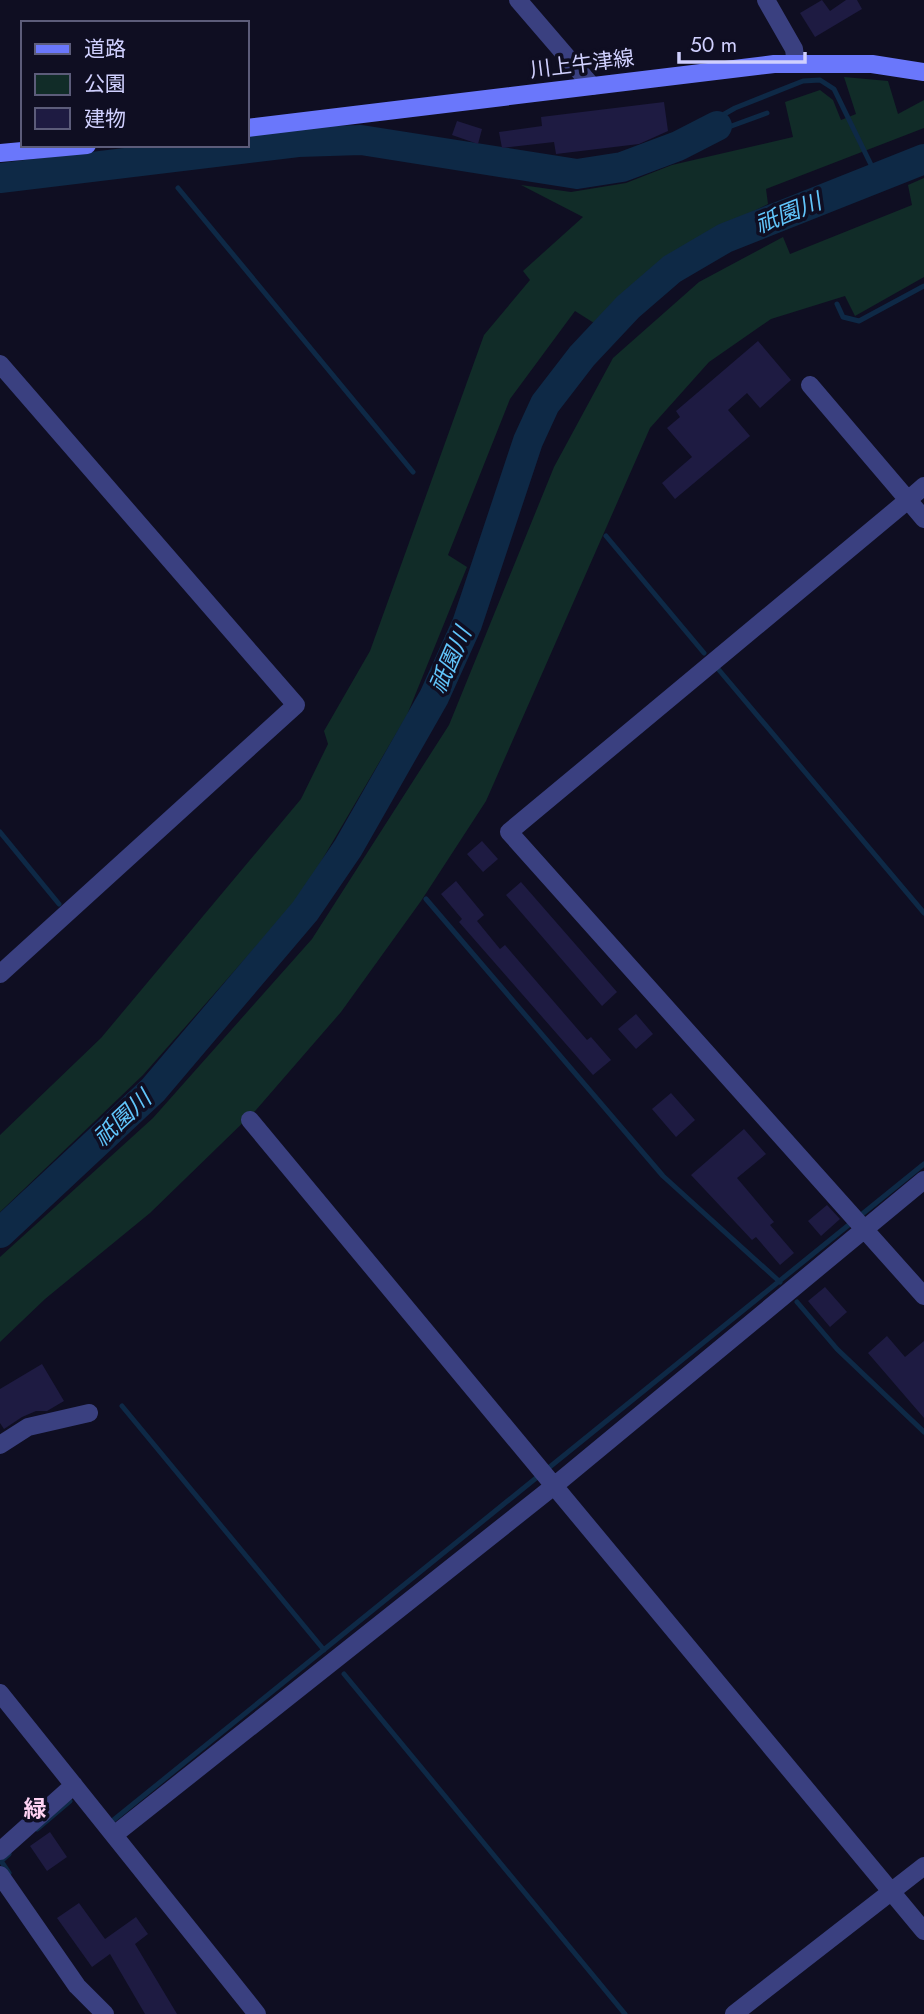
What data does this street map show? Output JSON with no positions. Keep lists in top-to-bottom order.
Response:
{
  "streets": {
    "main road": ["川上牛津線"]
  },
  "districts": ["緑"],
  "water": ["祇園川"],
  "legend": ["道路", "公園", "建物"],
  "scale_bar": "50 m"
}
